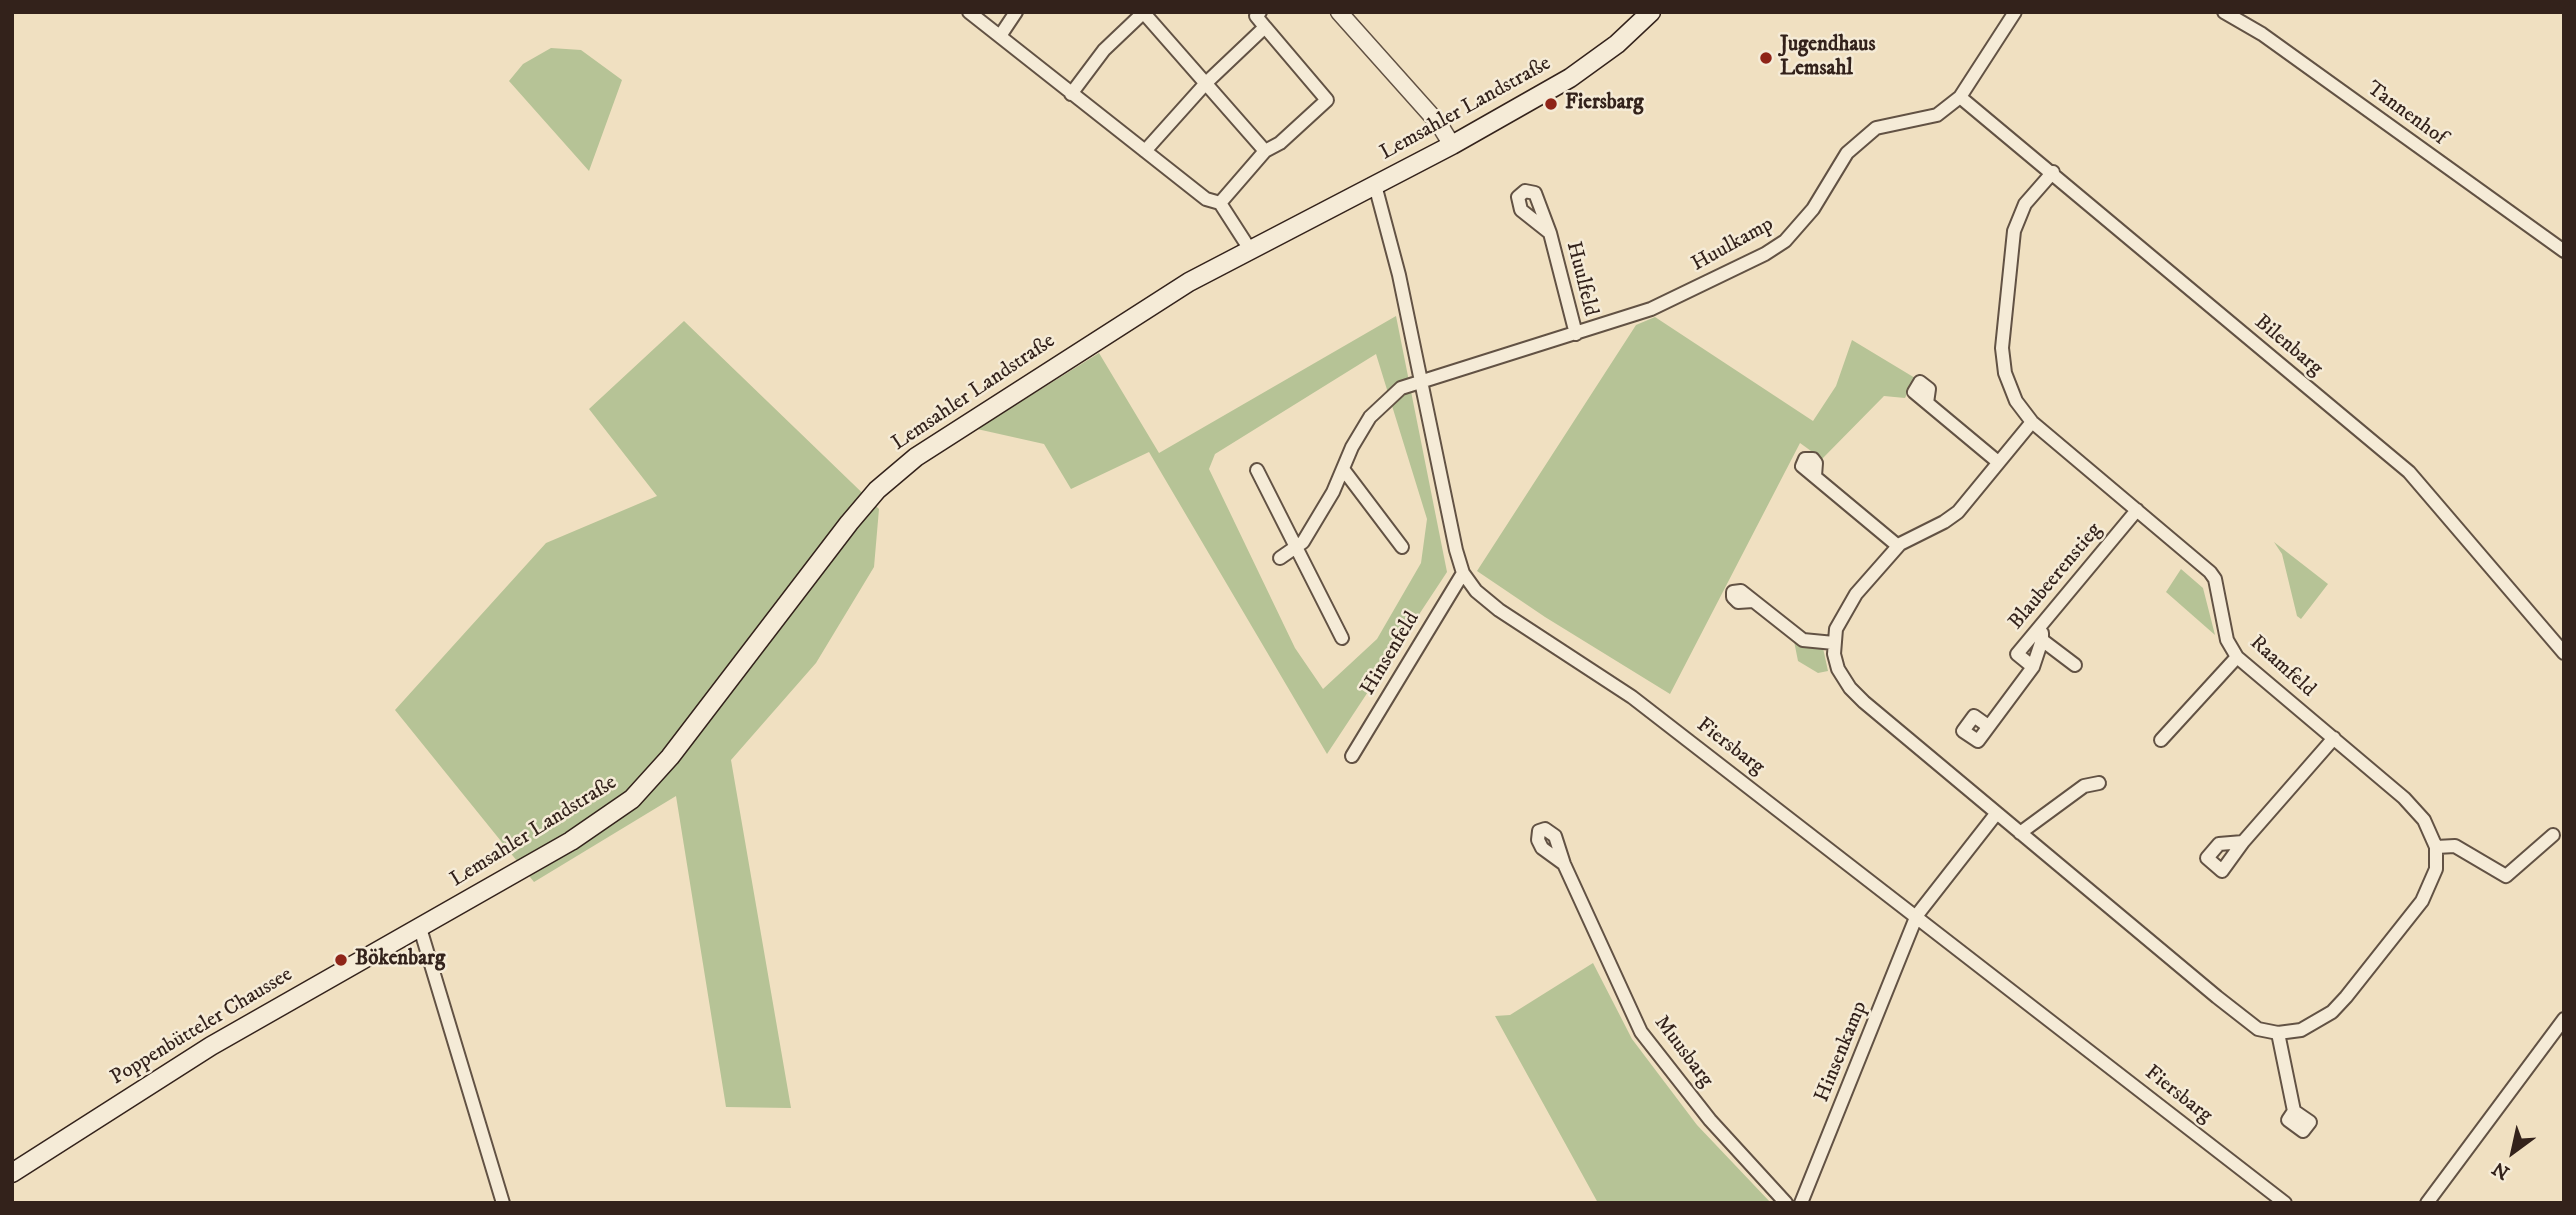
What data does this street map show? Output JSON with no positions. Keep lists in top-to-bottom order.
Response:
{
  "streets": {
    "main road": ["Lemsahler Landstraße", "Poppenbütteler Chaussee"],
    "street": [
      "Tannenhof",
      "Huulkamp",
      "Huulfeld",
      "Bilenbarg",
      "Blaubeerenstieg",
      "Hinsenfeld",
      "Raamfeld",
      "Fiersbarg",
      "Muusbarg",
      "Hinsenkamp"
    ]
  },
  "crossings": [
    ["Lemsahler Landstraße", "Fiersbarg"],
    ["Lemsahler Landstraße", "Poppenbütteler Chaussee"],
    ["Huulkamp", "Huulfeld"],
    ["Huulkamp", "Bilenbarg"],
    ["Huulkamp", "Fiersbarg"],
    ["Bilenbarg", "Raamfeld"],
    ["Blaubeerenstieg", "Raamfeld"],
    ["Hinsenfeld", "Fiersbarg"],
    ["Fiersbarg", "Hinsenkamp"]
  ],
  "places": ["Jugendhaus Lemsahl", "Fiersbarg", "Bökenbarg"],
  "north": "bottom left"
}
